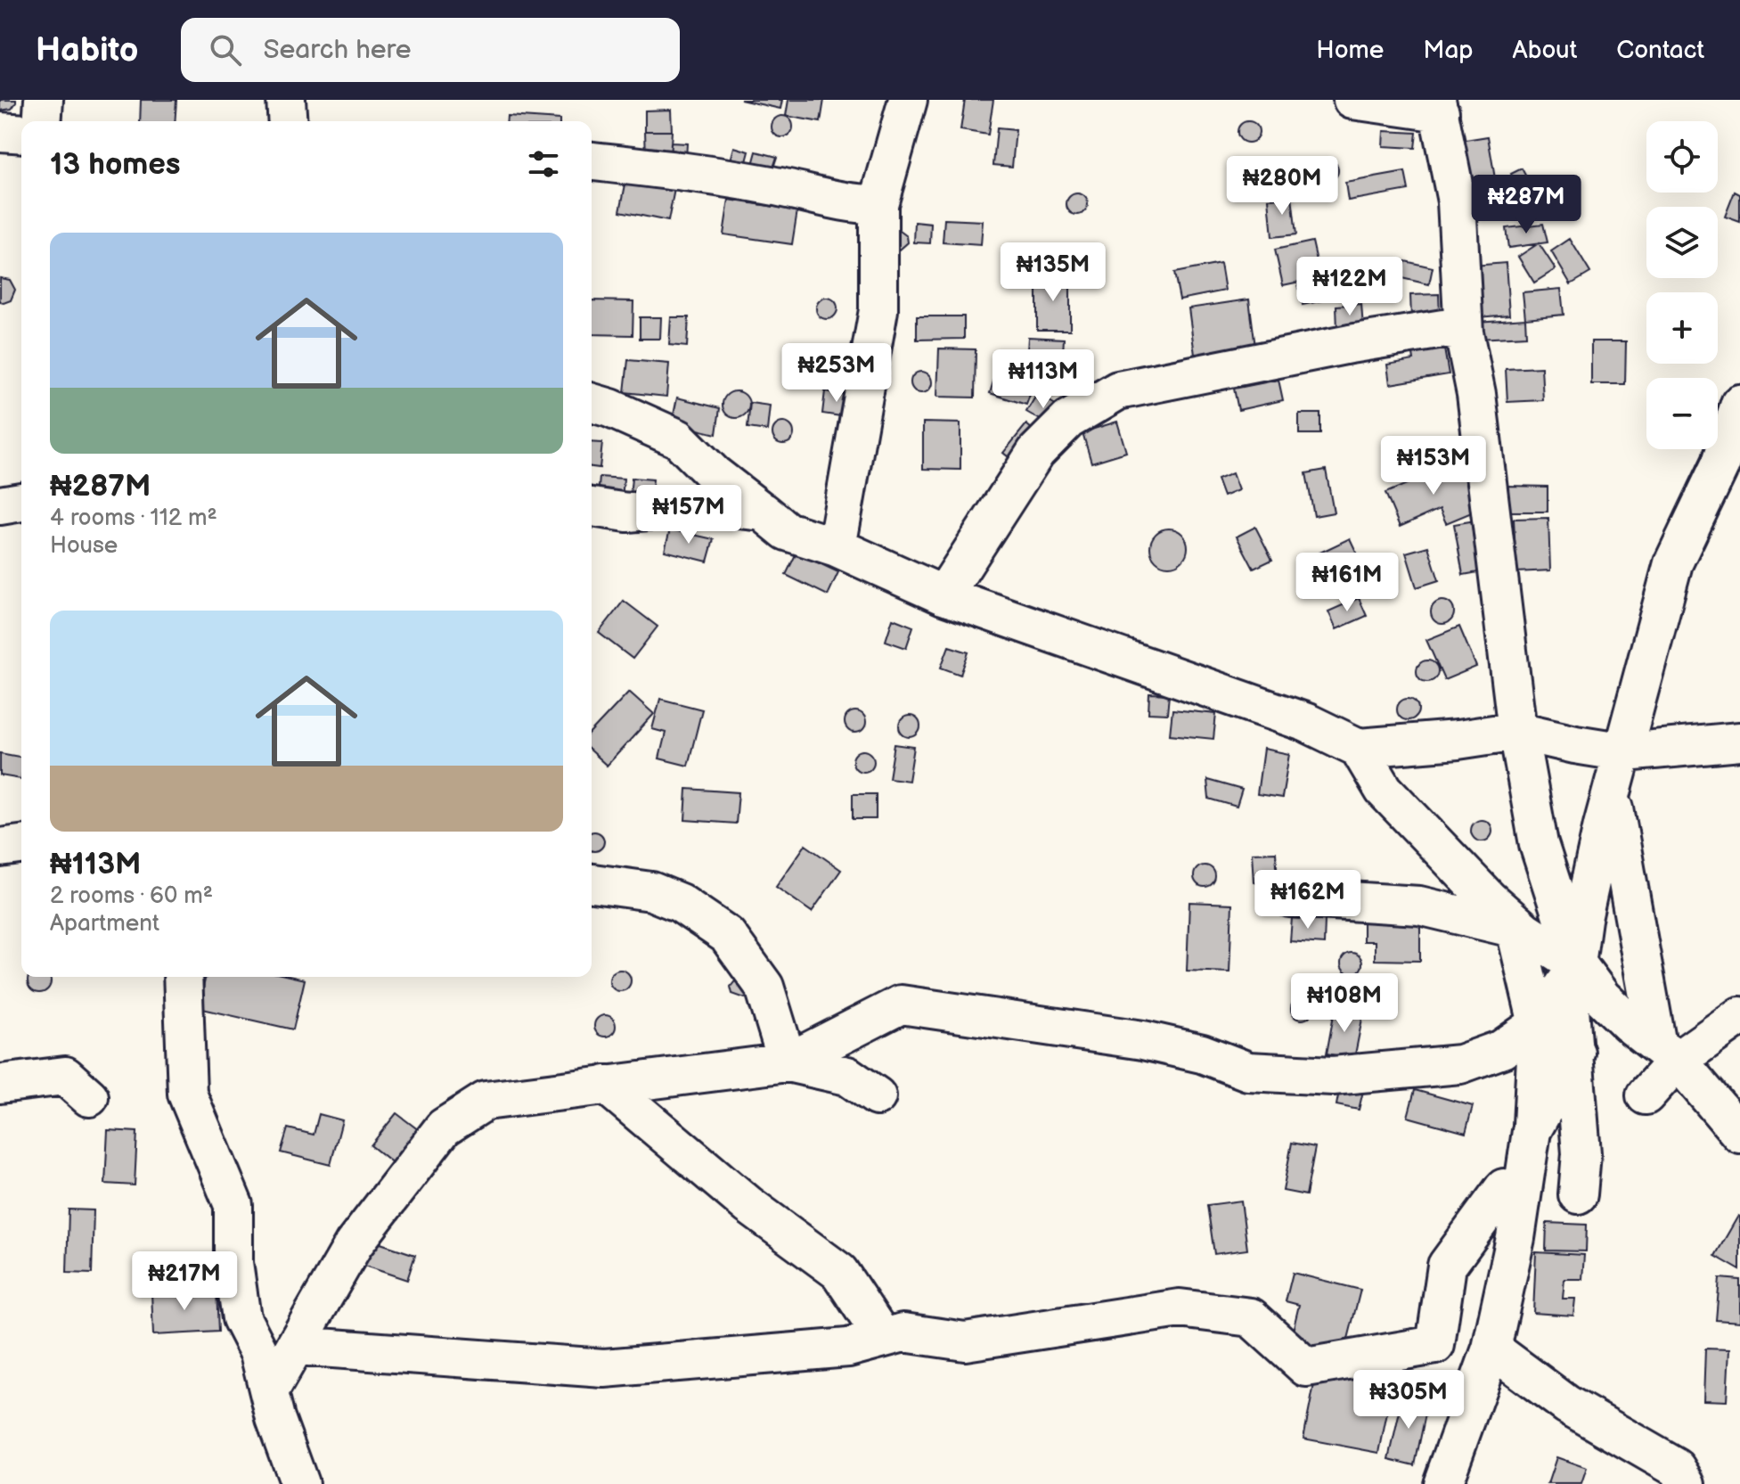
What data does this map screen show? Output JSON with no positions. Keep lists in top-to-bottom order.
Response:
{
  "page": {
    "header": "Habito",
    "search": "Search here",
    "nav": [
      "Home",
      "Map",
      "About",
      "Contact"
    ],
    "map_buttons": ["+", "−"],
    "heading": "13 homes",
    "price": [
      "₦280M",
      "₦287M",
      "₦135M",
      "₦122M",
      "₦253M",
      "₦113M",
      "₦153M",
      "₦157M",
      "₦161M",
      "₦162M",
      "₦108M",
      "₦217M",
      "₦305M"
    ],
    "list": [
      {
        "name": "₦287M",
        "note": "4 rooms · 112 m² · House"
      },
      {
        "name": "₦113M",
        "note": "2 rooms · 60 m² · Apartment"
      }
    ]
  }
}
